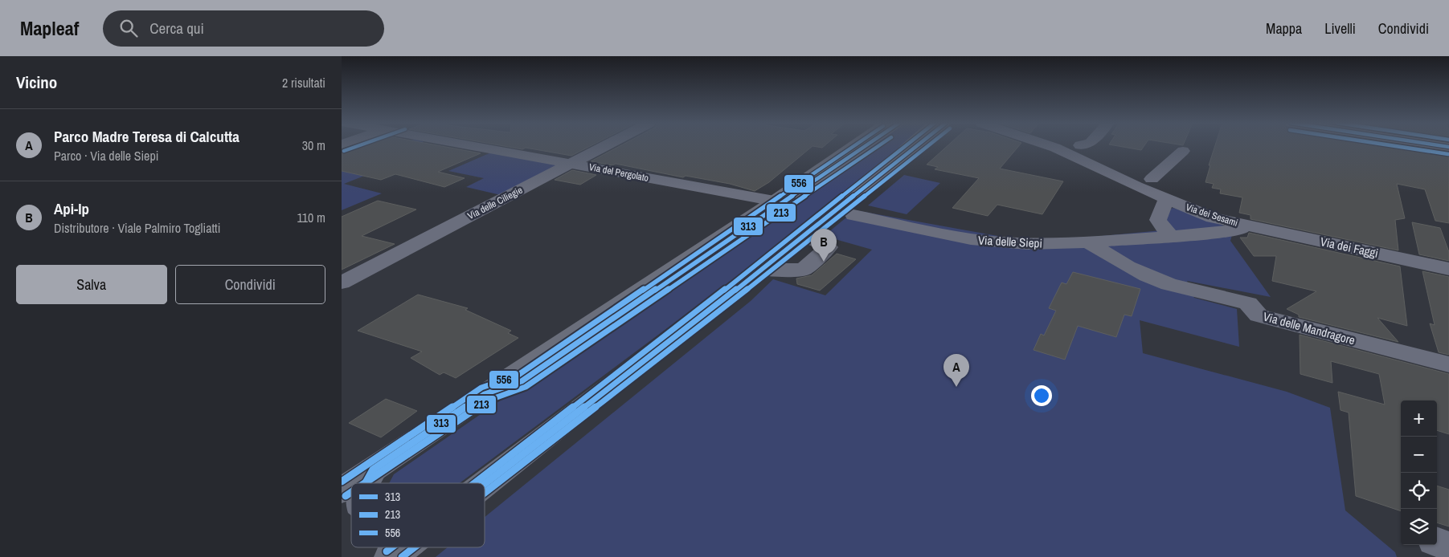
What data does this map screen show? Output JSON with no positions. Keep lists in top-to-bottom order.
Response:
{
  "streets": {
    "street": [
      "Via del Pergolato",
      "Via delle Ciliegie",
      "Via dei Sesami",
      "Via delle Siepi",
      "Via dei Faggi",
      "Via delle Mandragore"
    ]
  },
  "crossings": [
    ["Via del Pergolato", "Via delle Ciliegie"],
    ["Via dei Sesami", "Via delle Siepi"],
    ["Via dei Sesami", "Via dei Faggi"],
    ["Via delle Siepi", "Via dei Faggi"],
    ["Via delle Siepi", "Via delle Mandragore"]
  ],
  "lines": ["transit line 313", "transit line 213", "transit line 556"],
  "legend": ["313", "213", "556"],
  "page": {
    "header": "Mapleaf",
    "search": "Cerca qui",
    "nav": ["Mappa", "Livelli", "Condividi"],
    "heading": ["Vicino", "2 risultati"],
    "list": [
      {
        "mark": "A",
        "name": "Parco Madre Teresa di Calcutta",
        "note": "Parco · Via delle Siepi",
        "value": "30 m"
      },
      {
        "mark": "B",
        "name": "Api-Ip",
        "note": "Distributore · Viale Palmiro Togliatti",
        "value": "110 m"
      }
    ],
    "pins": ["B", "A"],
    "buttons": ["Salva", "Condividi"],
    "map_buttons": ["+", "−"]
  }
}
